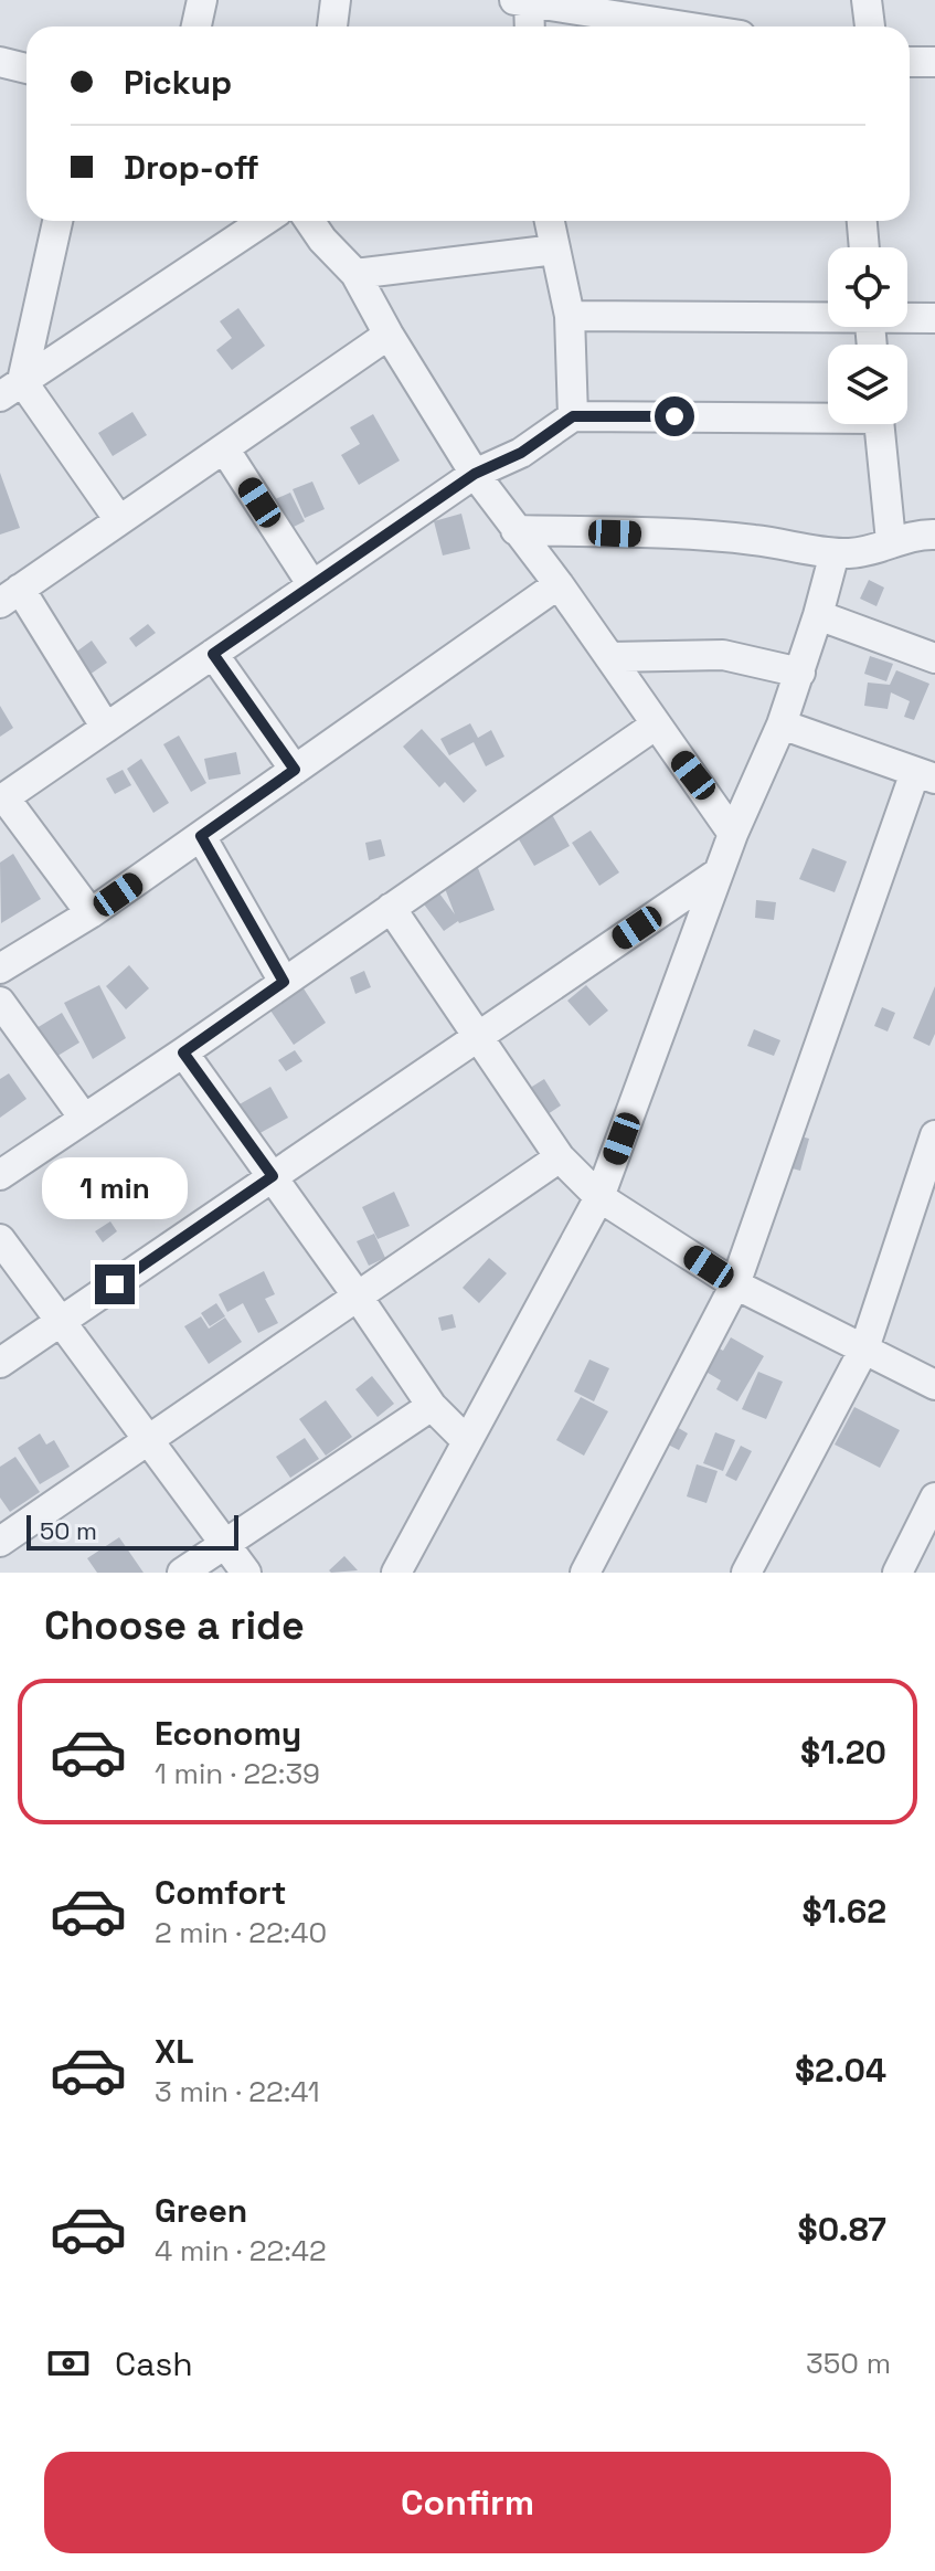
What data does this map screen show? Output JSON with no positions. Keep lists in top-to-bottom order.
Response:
{
  "scale_bar": "50 m",
  "page": {
    "banner": ["Pickup", "Drop-off"],
    "bubble": "1 min",
    "scale": "50 m",
    "heading": "Choose a ride",
    "list": [
      {
        "name": "Economy",
        "note": "1 min · 22:39",
        "value": "$1.20"
      },
      {
        "name": "Comfort",
        "note": "2 min · 22:40",
        "value": "$1.62"
      },
      {
        "name": "XL",
        "note": "3 min · 22:41",
        "value": "$2.04"
      },
      {
        "name": "Green",
        "note": "4 min · 22:42",
        "value": "$0.87"
      }
    ],
    "pay": ["Cash", "350 m"],
    "buttons": "Confirm"
  }
}
